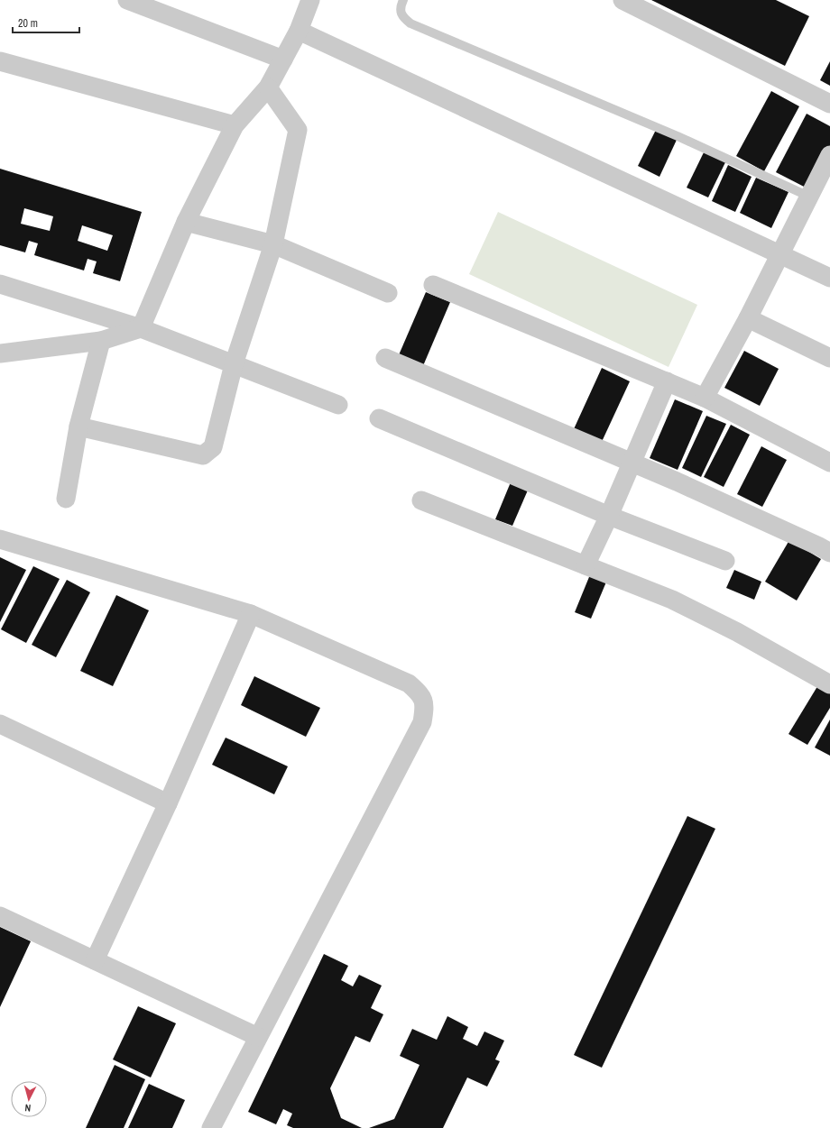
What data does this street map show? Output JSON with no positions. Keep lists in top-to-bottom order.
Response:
{
  "scale_bar": "20 m",
  "north": "bottom"
}
